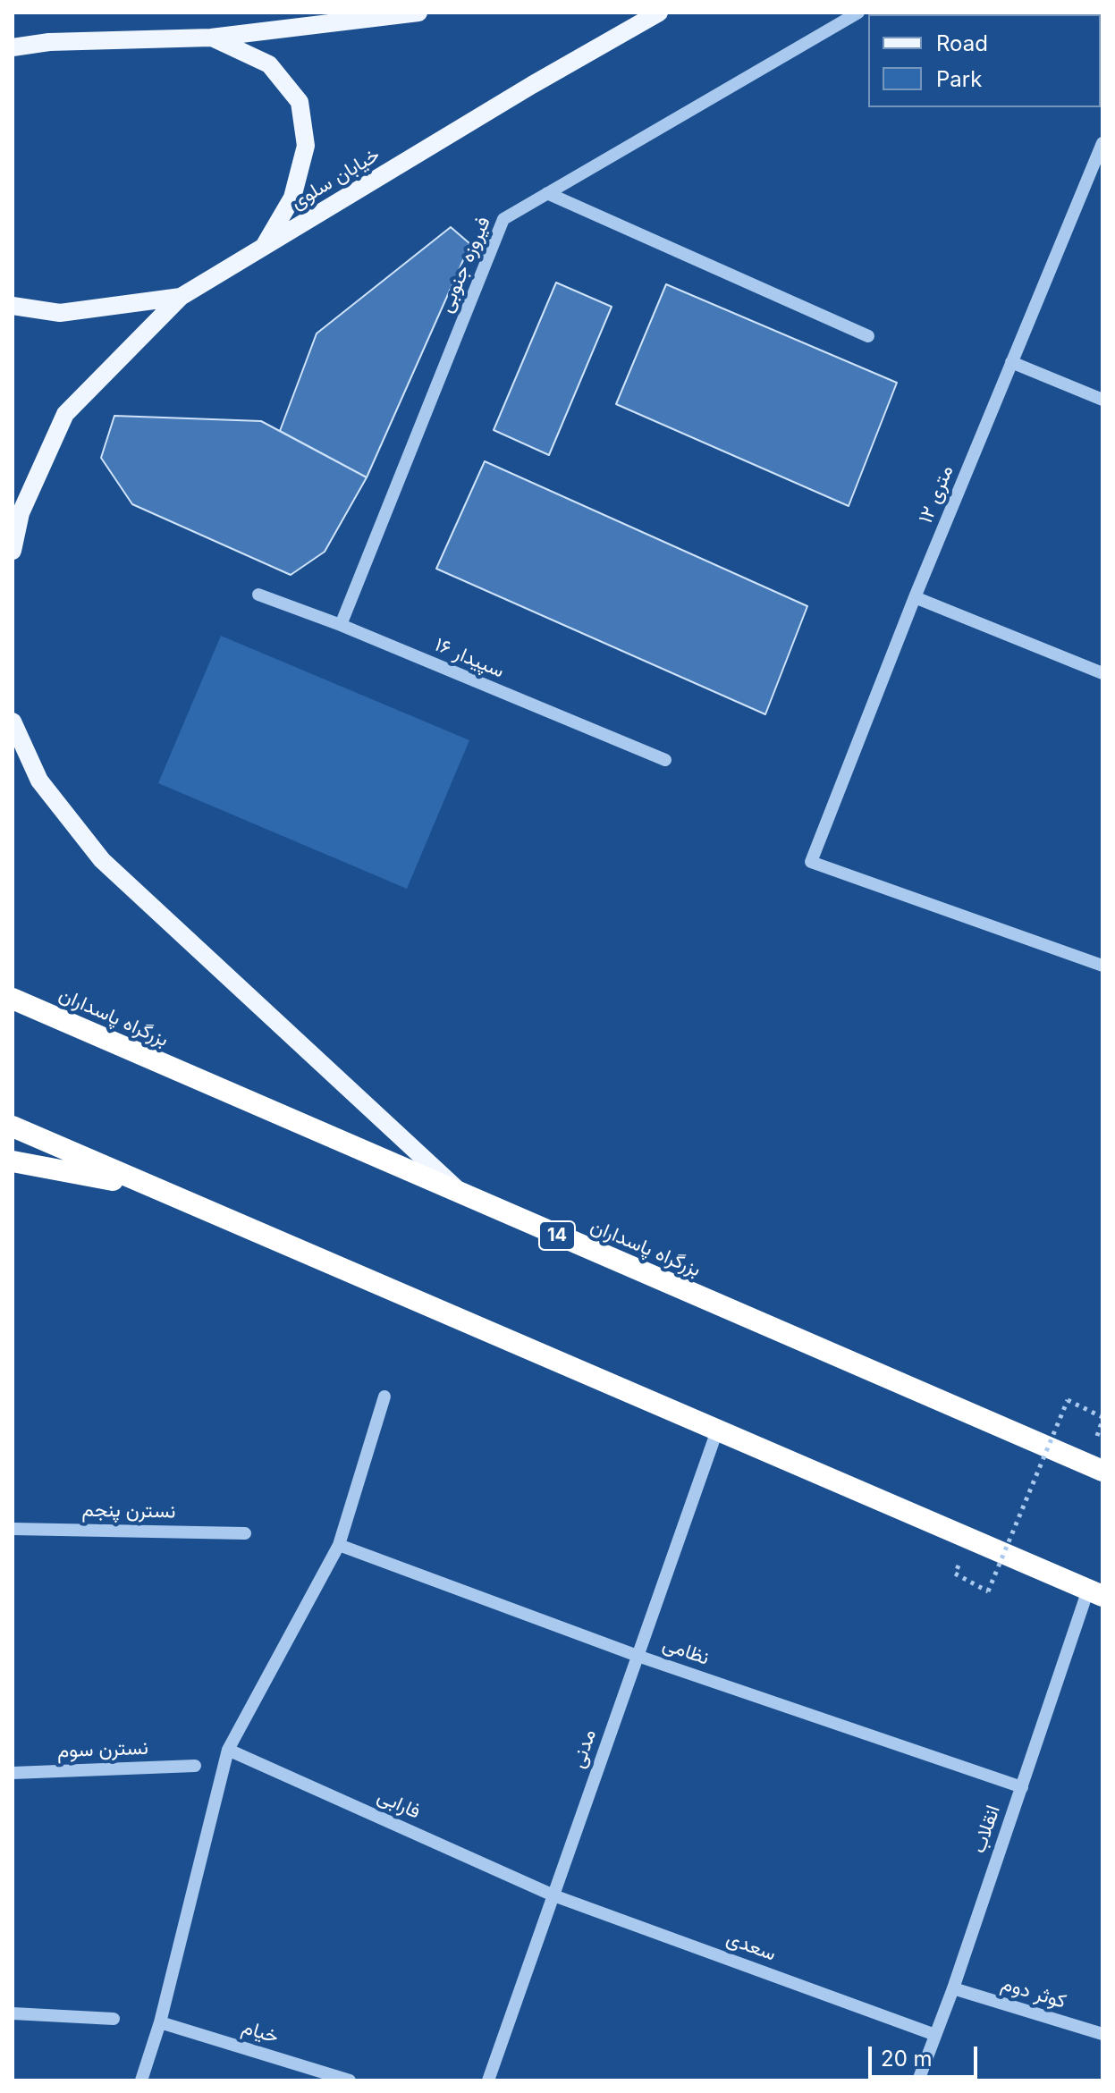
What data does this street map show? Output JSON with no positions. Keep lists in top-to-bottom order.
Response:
{
  "streets": {
    "highway": ["بزرگراه پاسداران", "14"],
    "main road": ["خیابان سلوی"],
    "street": [
      "فیروزه جنوبی",
      "۱۲ متری",
      "سپیدار ۱۶",
      "نسترن پنجم",
      "نظامی",
      "مدنی",
      "نسترن سوم",
      "فارابی",
      "انقلاب",
      "سعدی",
      "کوثر دوم",
      "خیام"
    ]
  },
  "crossings": [
    ["فیروزه جنوبی", "سپیدار ۱۶"],
    ["نظامی", "مدنی"],
    ["نظامی", "انقلاب"],
    ["مدنی", "فارابی"],
    ["مدنی", "سعدی"],
    ["فارابی", "سعدی"],
    ["انقلاب", "سعدی"],
    ["انقلاب", "کوثر دوم"]
  ],
  "legend": ["Road", "Park"],
  "scale_bar": "20 m"
}
